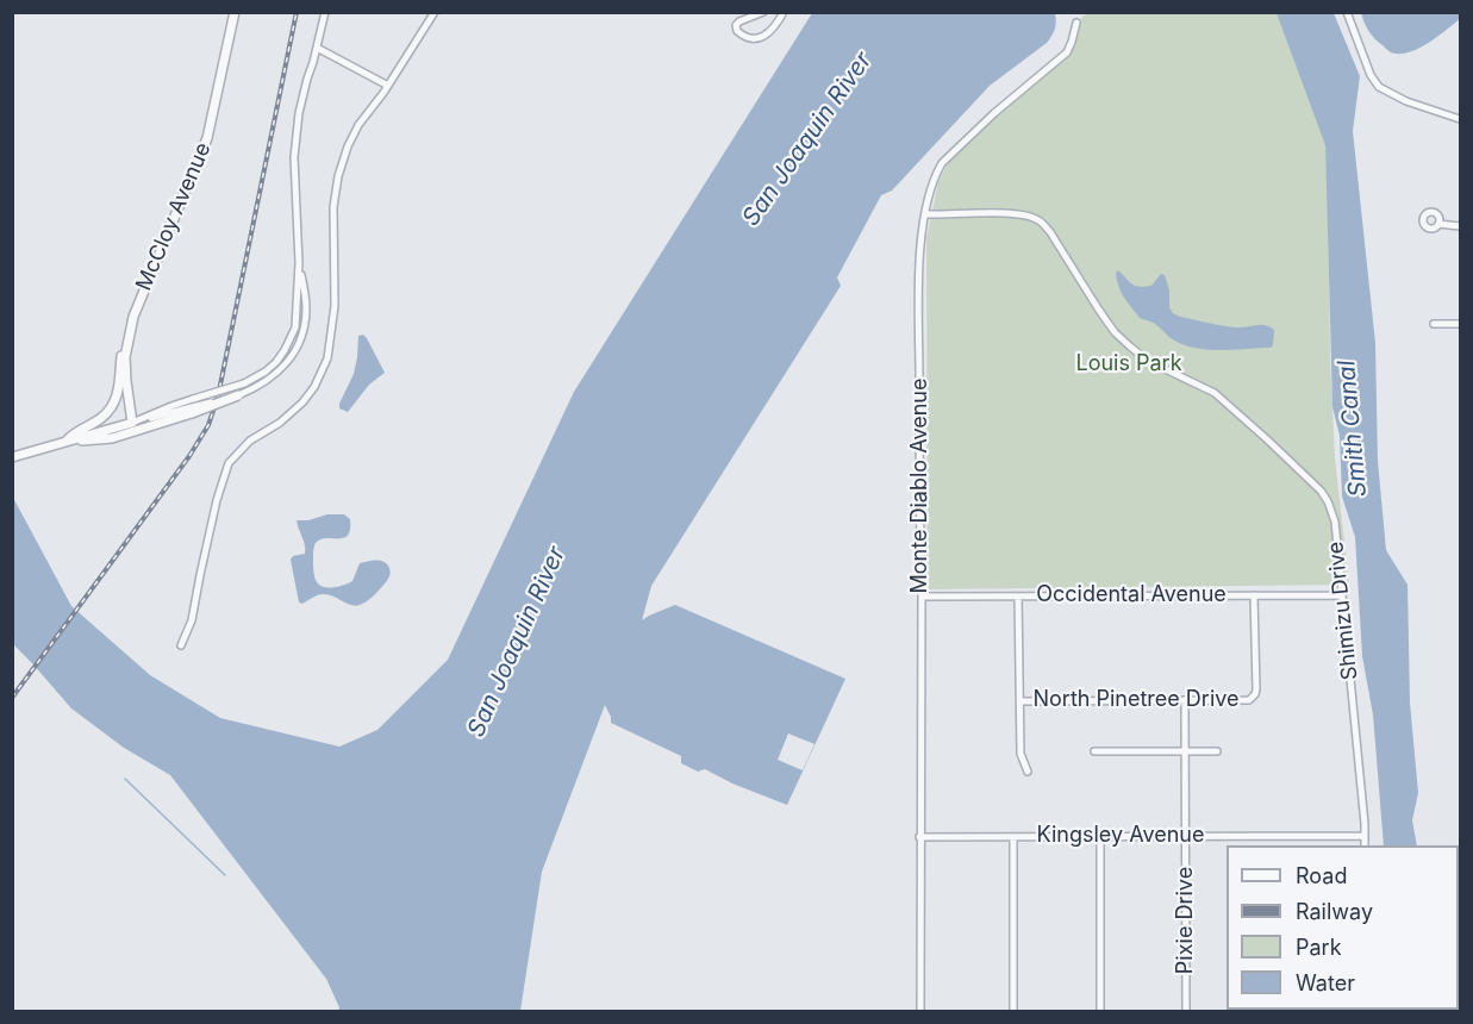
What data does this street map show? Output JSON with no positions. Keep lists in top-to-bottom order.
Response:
{
  "streets": {
    "street": [
      "McCloy Avenue",
      "Monte Diablo Avenue",
      "Occidental Avenue",
      "Shimizu Drive",
      "North Pinetree Drive",
      "Kingsley Avenue",
      "Pixie Drive"
    ]
  },
  "crossings": [
    ["Monte Diablo Avenue", "Occidental Avenue"],
    ["Monte Diablo Avenue", "Shimizu Drive"],
    ["Monte Diablo Avenue", "Kingsley Avenue"],
    ["Occidental Avenue", "Shimizu Drive"],
    ["Occidental Avenue", "North Pinetree Drive"],
    ["Shimizu Drive", "Kingsley Avenue"],
    ["North Pinetree Drive", "Pixie Drive"],
    ["Kingsley Avenue", "Pixie Drive"]
  ],
  "water": ["San Joaquin River", "Smith Canal"],
  "parks": ["Louis Park"],
  "legend": [
    "Road",
    "Railway",
    "Park",
    "Water"
  ]
}
